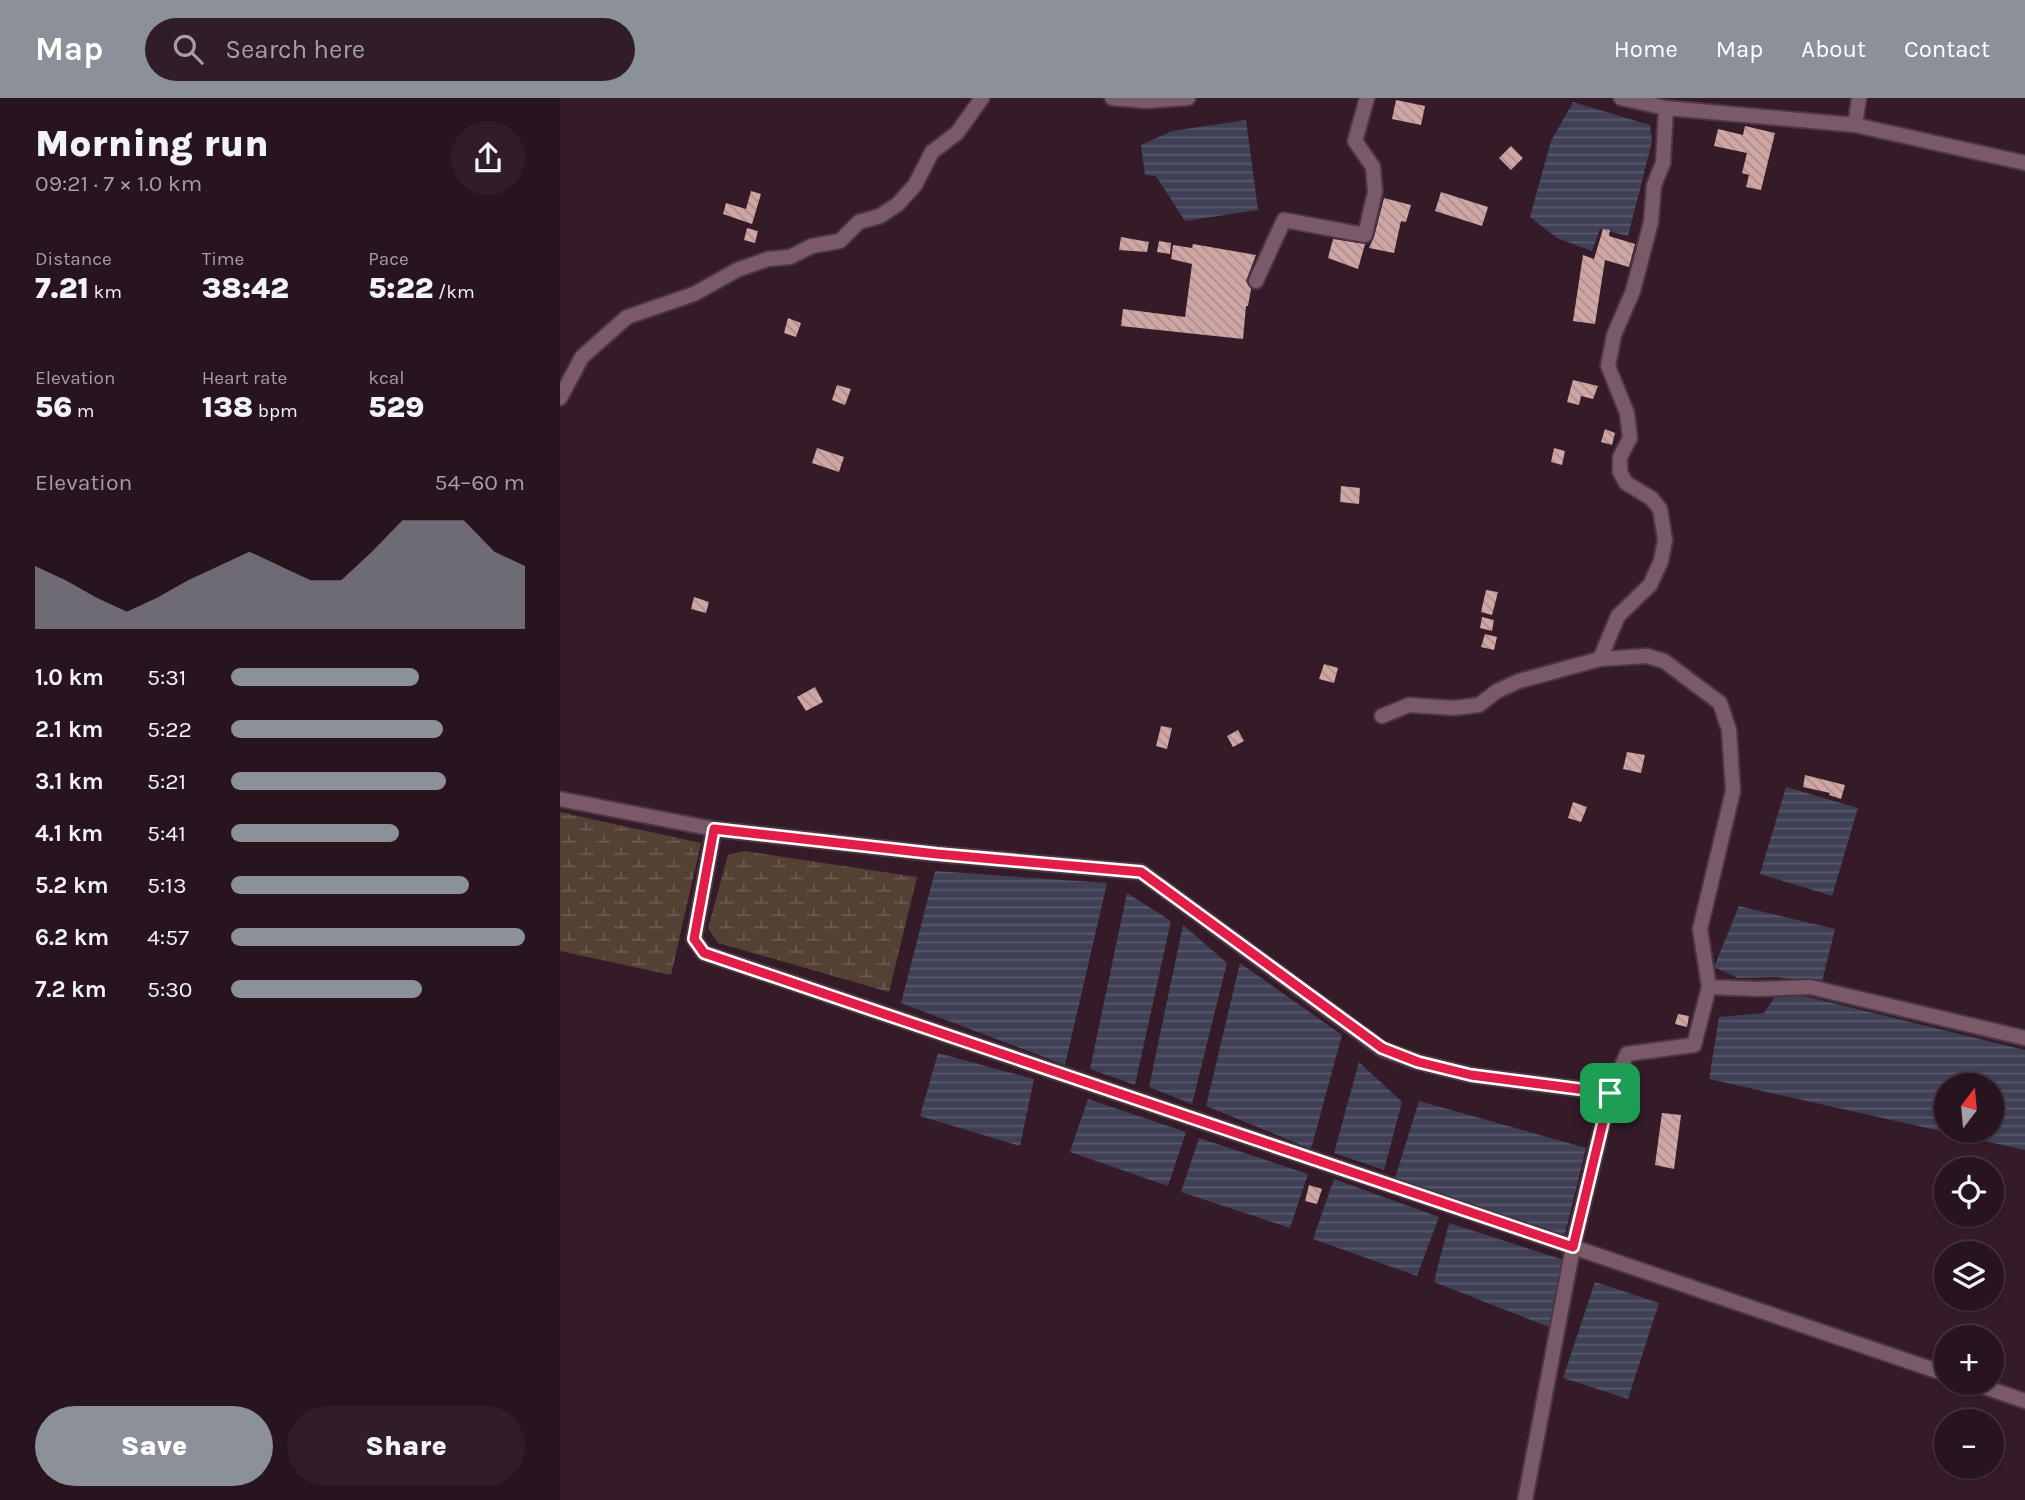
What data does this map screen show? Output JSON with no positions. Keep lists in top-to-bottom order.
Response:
{
  "north": "top",
  "page": {
    "header": "Map",
    "search": "Search here",
    "nav": [
      "Home",
      "Map",
      "About",
      "Contact"
    ],
    "heading": ["Morning run", "09:21 · 7 × 1.0 km"],
    "stats": [
      ["Distance", "7.21 km"],
      ["Time", "38:42"],
      ["Pace", "5:22 /km"],
      ["Elevation", "56 m"],
      ["Heart rate", "138 bpm"],
      ["kcal", "529"]
    ],
    "chart": ["Elevation", "54–60 m"],
    "list": [
      {
        "name": "1.0 km",
        "note": "5:31"
      },
      {
        "name": "2.1 km",
        "note": "5:22"
      },
      {
        "name": "3.1 km",
        "note": "5:21"
      },
      {
        "name": "4.1 km",
        "note": "5:41"
      },
      {
        "name": "5.2 km",
        "note": "5:13"
      },
      {
        "name": "6.2 km",
        "note": "4:57"
      },
      {
        "name": "7.2 km",
        "note": "5:30"
      }
    ],
    "map_buttons": ["+", "−"],
    "buttons": ["Save", "Share"]
  }
}
